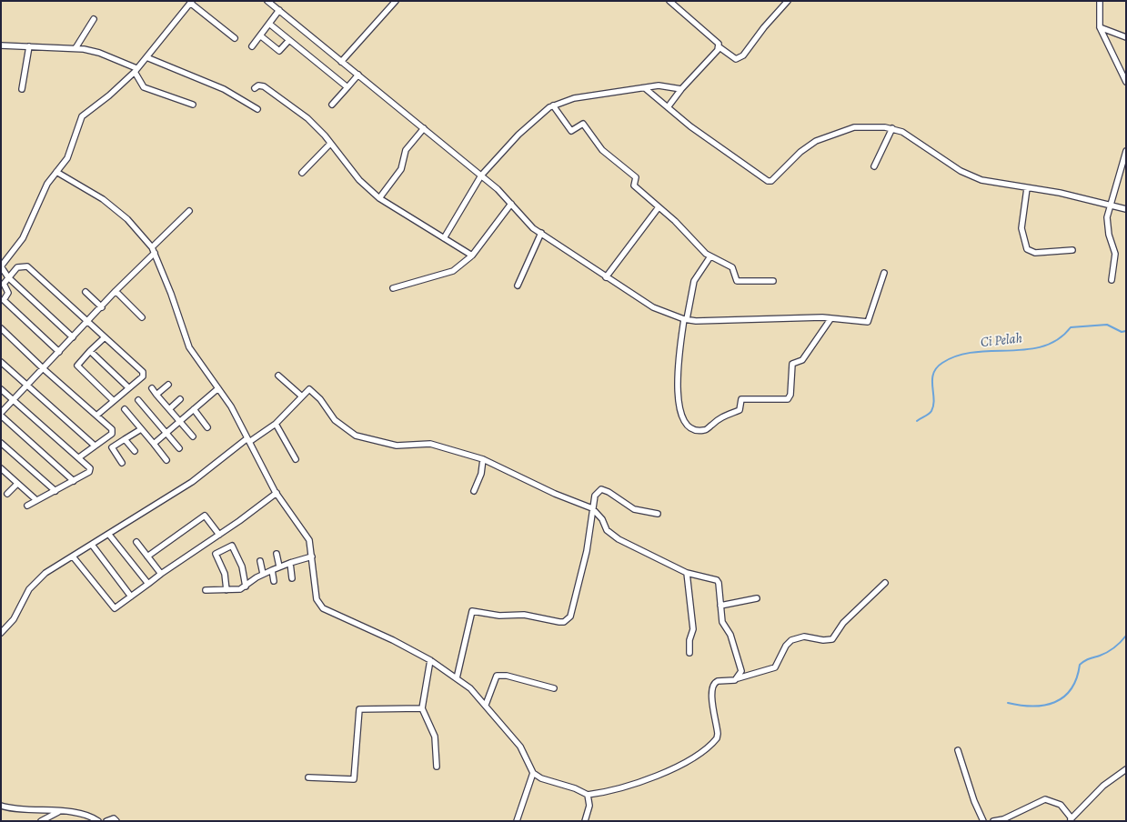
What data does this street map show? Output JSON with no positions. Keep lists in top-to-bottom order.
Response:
{
  "water": ["Ci Pelah"]
}
